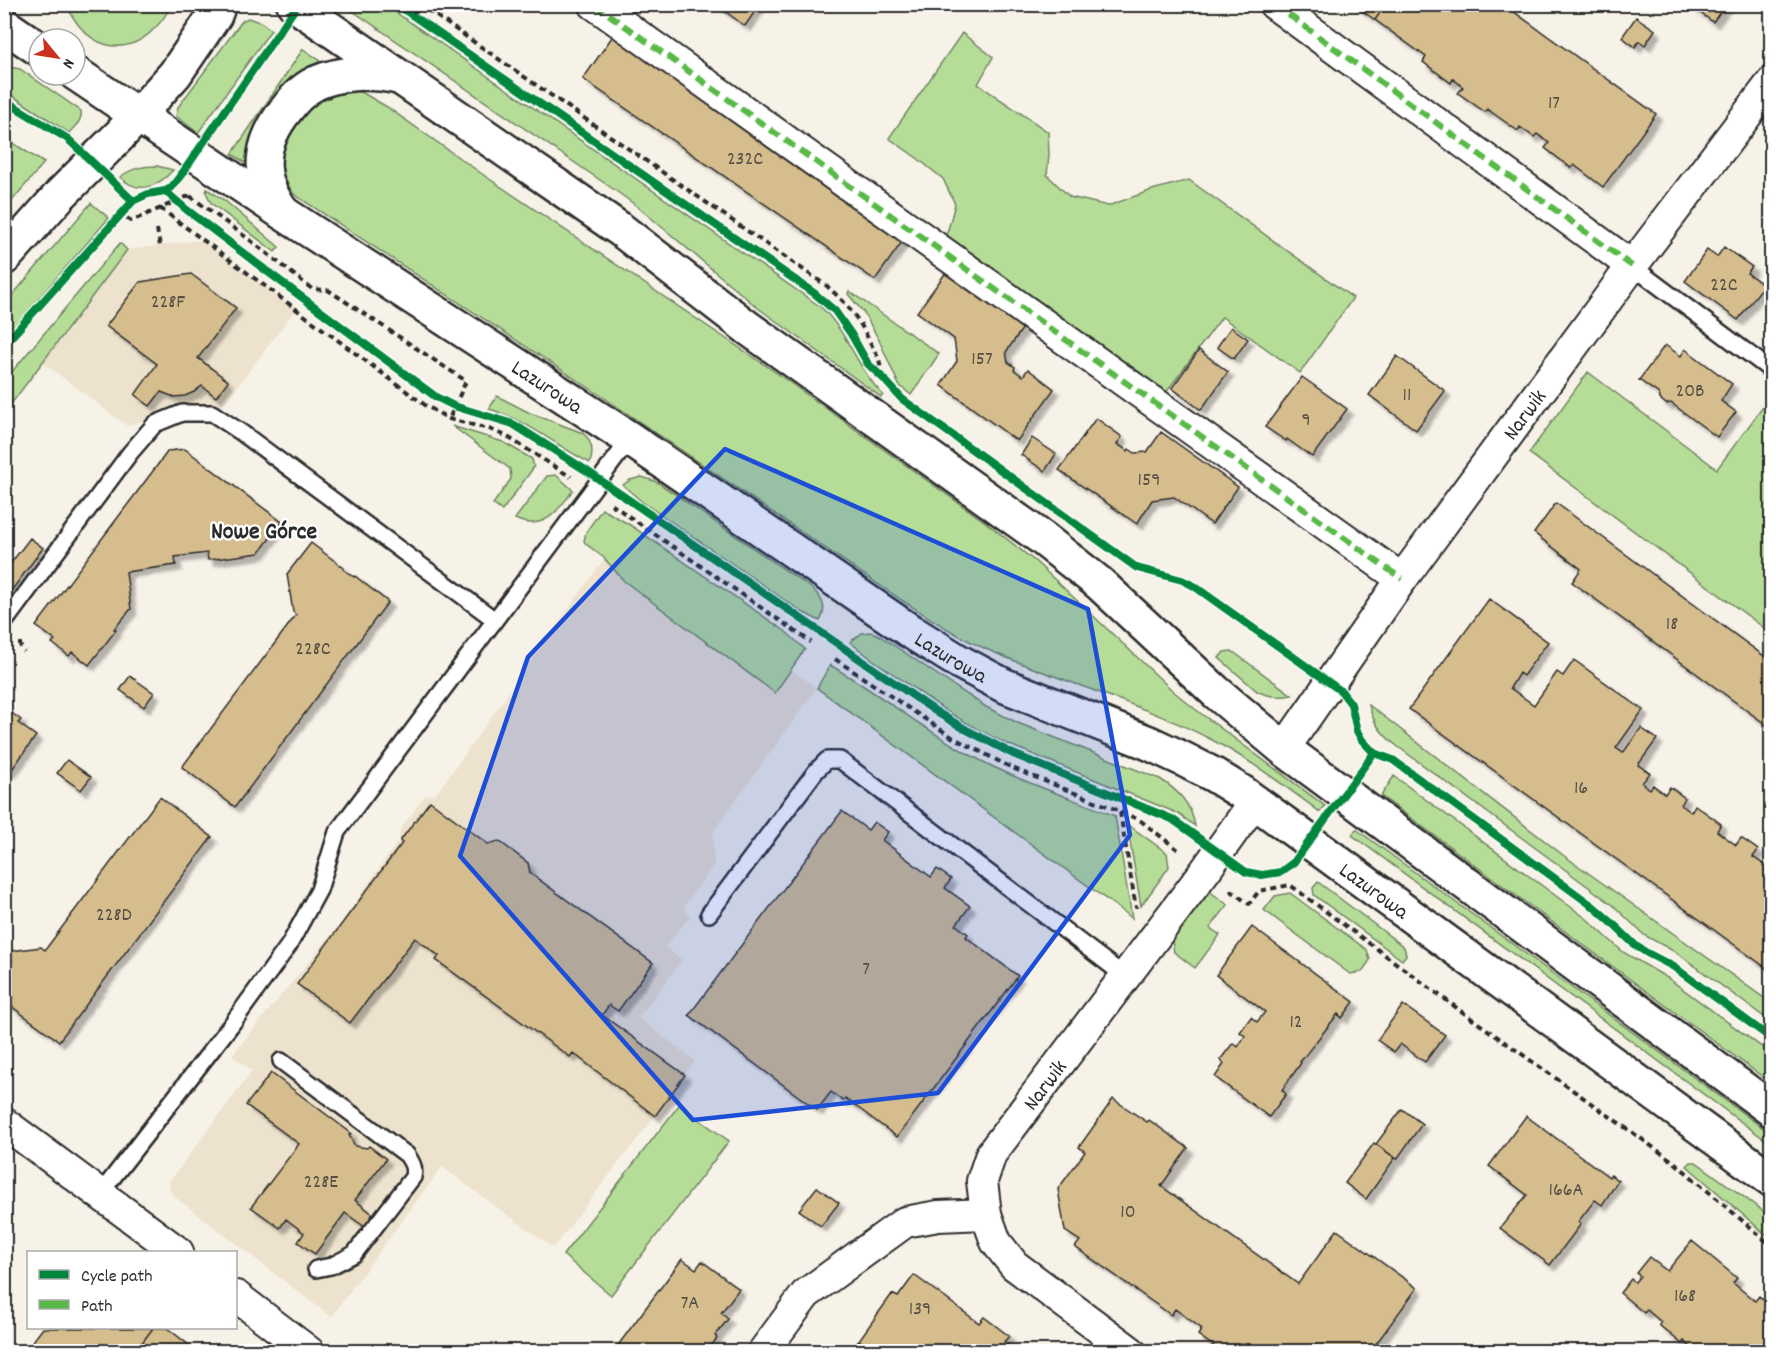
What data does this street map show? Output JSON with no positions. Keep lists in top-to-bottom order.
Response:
{
  "streets": {
    "main road": ["Lazurowa"],
    "street": ["Narwik"]
  },
  "crossings": [
    ["Lazurowa", "Narwik"]
  ],
  "districts": ["Nowe Górce"],
  "house_numbers": [
    "17",
    "232C",
    "22C",
    "228F",
    "157",
    "20B",
    "11",
    "9",
    "159",
    "18",
    "228C",
    "16",
    "228D",
    "7",
    "12",
    "228E",
    "166A",
    "10",
    "168",
    "7A",
    "139"
  ],
  "legend": ["Cycle path", "Path"],
  "north": "bottom right"
}
